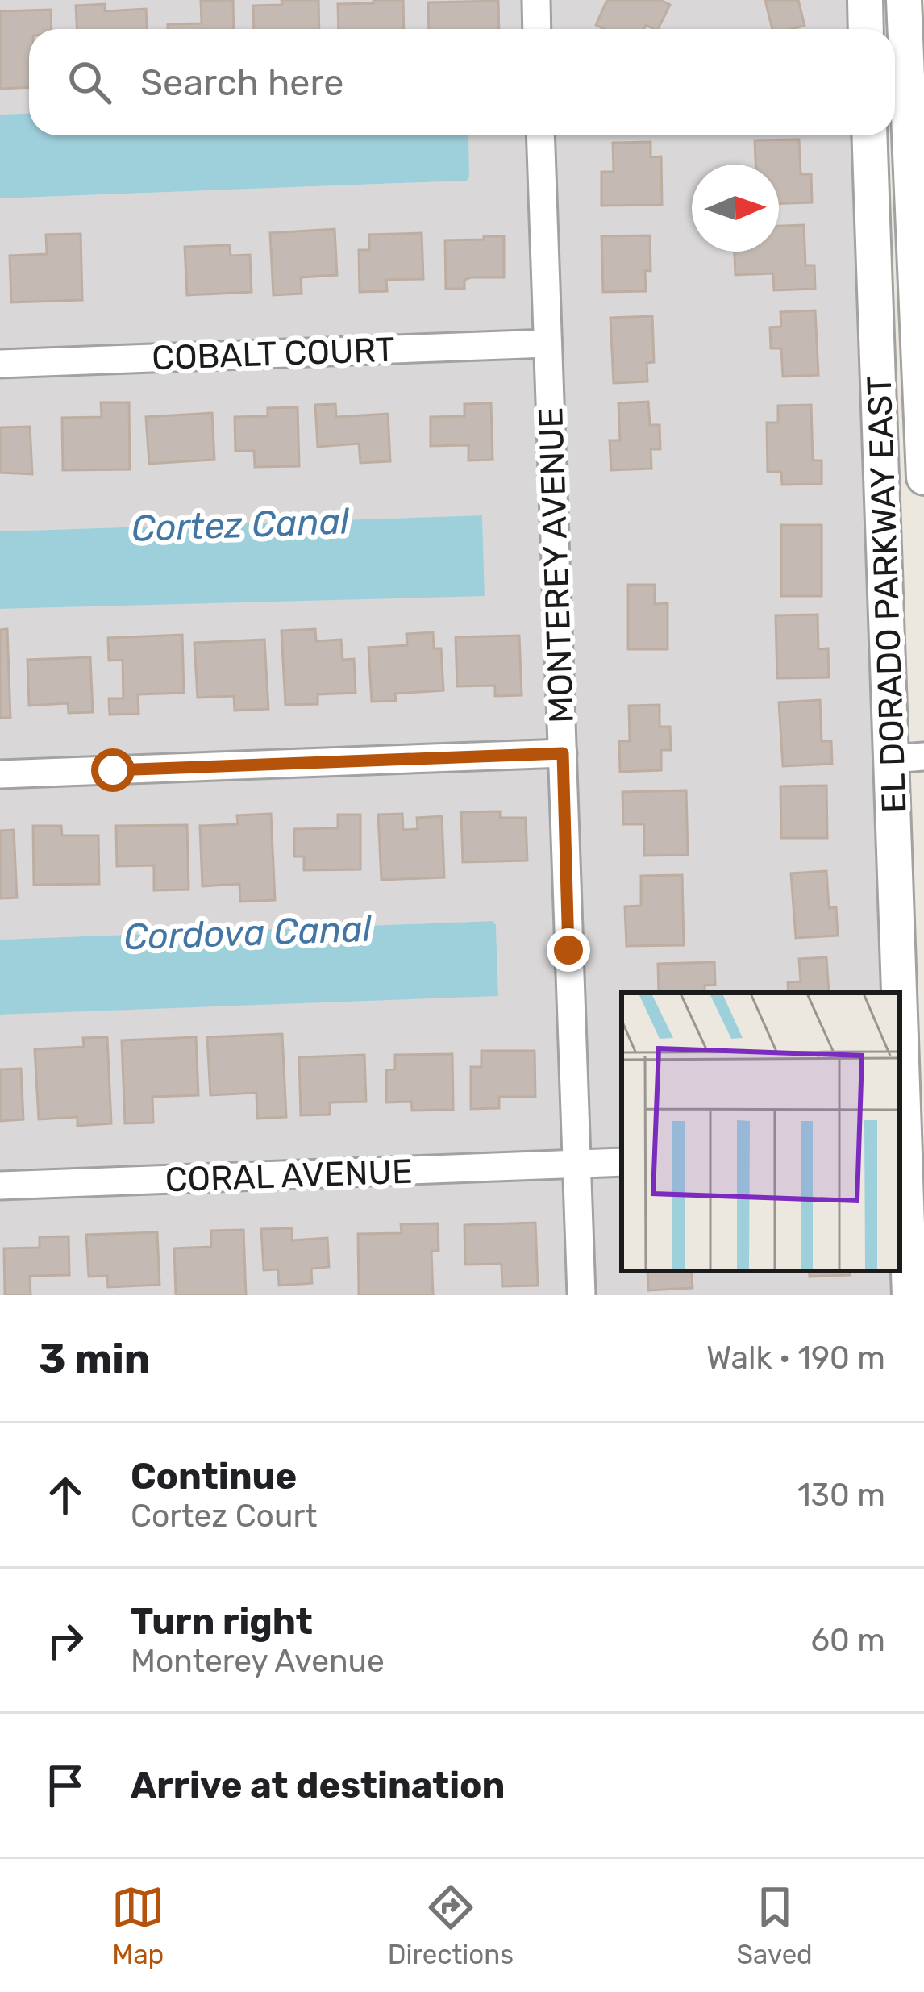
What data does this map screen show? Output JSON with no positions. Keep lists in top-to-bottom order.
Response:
{
  "streets": {
    "street": [
      "COBALT COURT",
      "MONTEREY AVENUE",
      "EL DORADO PARKWAY EAST",
      "CORAL AVENUE"
    ]
  },
  "crossings": [
    ["COBALT COURT", "MONTEREY AVENUE"],
    ["MONTEREY AVENUE", "CORAL AVENUE"]
  ],
  "water": ["Cortez Canal", "Cordova Canal"],
  "north": "right",
  "page": {
    "search": "Search here",
    "heading": ["3 min", "Walk · 190 m"],
    "list": [
      ["Continue", "Cortez Court", "130 m"],
      ["Turn right", "Monterey Avenue", "60 m"],
      "Arrive at destination"
    ],
    "nav": ["Map", "Directions", "Saved"]
  }
}
